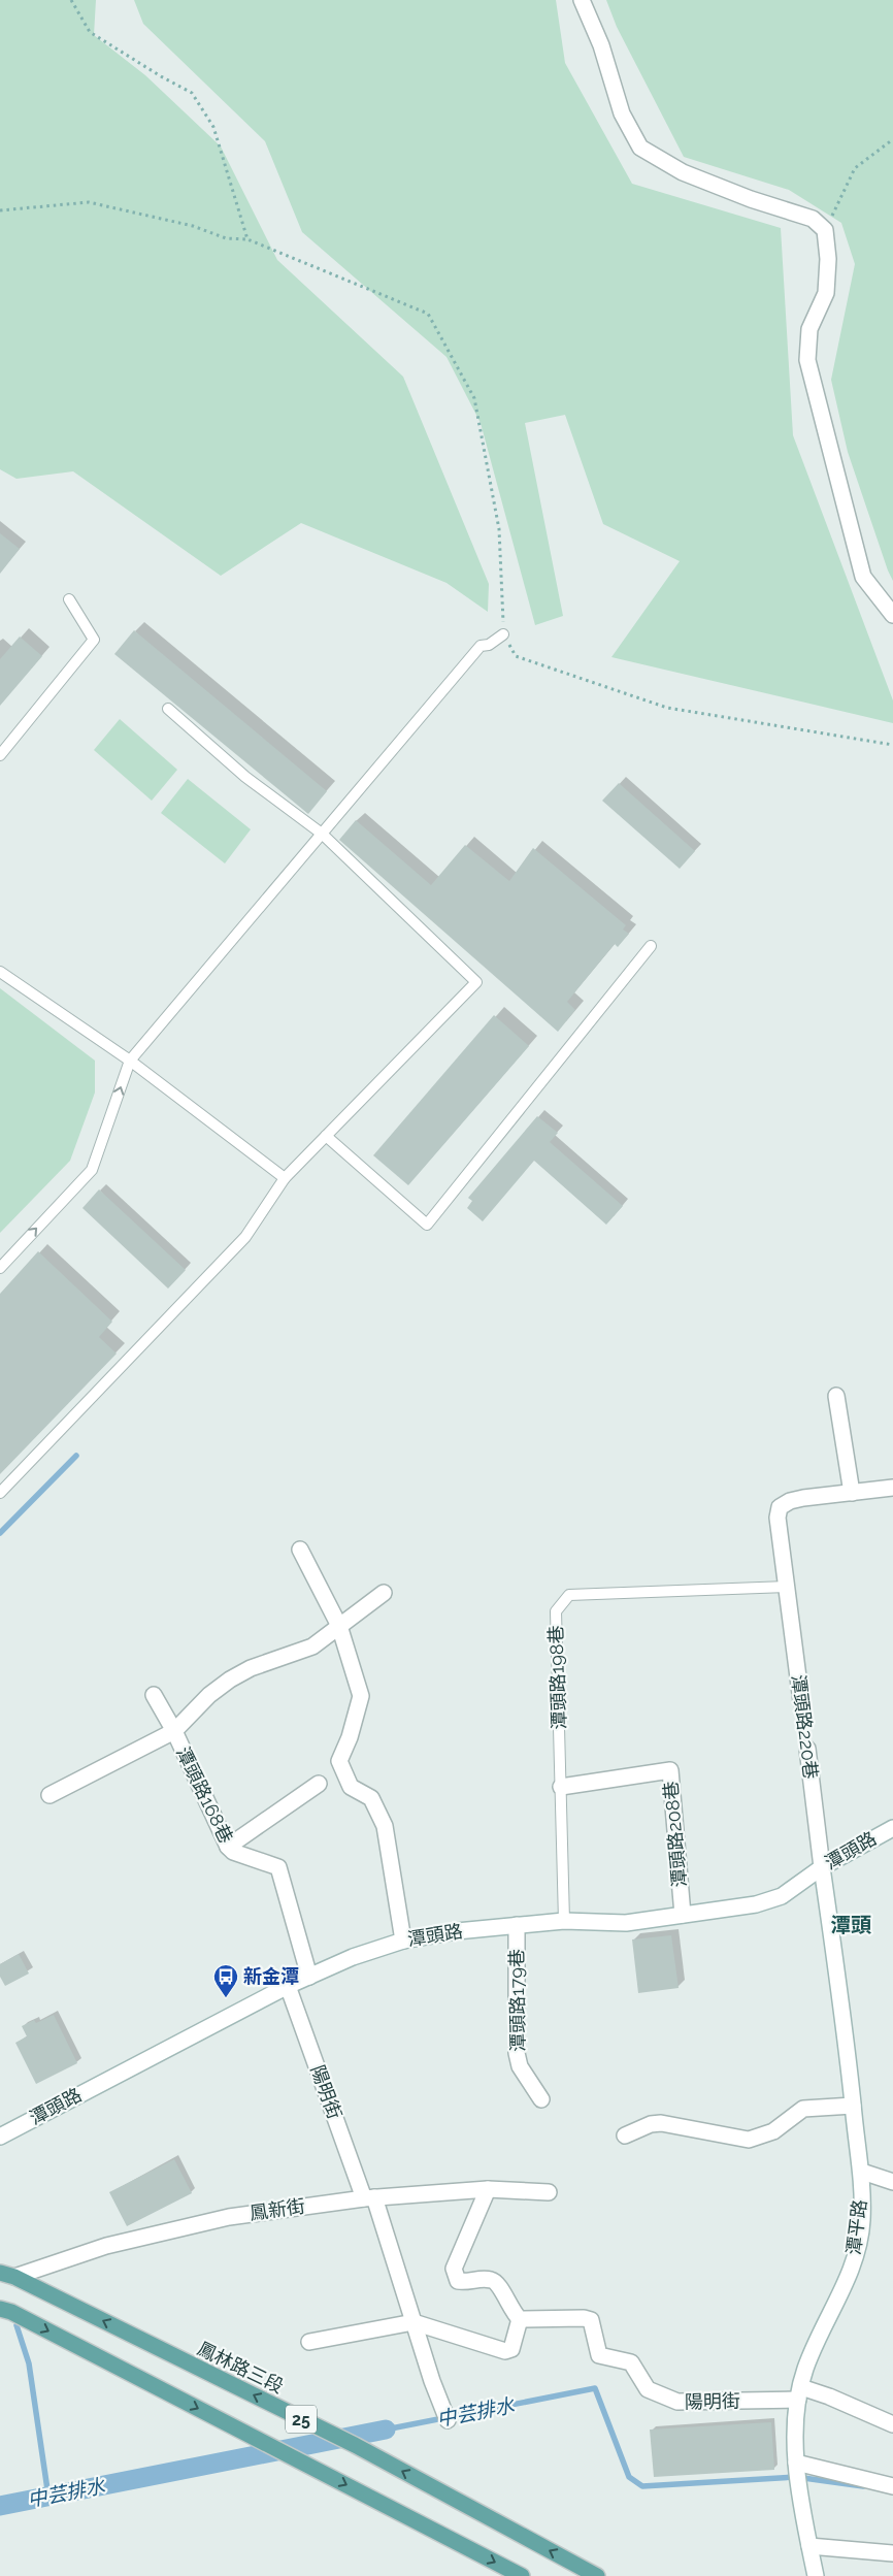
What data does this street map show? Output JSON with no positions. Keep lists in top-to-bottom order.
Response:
{
  "streets": {
    "main road": ["鳳林路三段", "25"],
    "street": [
      "潭頭路220巷",
      "潭頭路168巷",
      "潭頭路208巷",
      "潭頭路",
      "潭頭路179巷",
      "陽明街",
      "鳳新街",
      "潭平路"
    ],
    "lane": ["潭頭路198巷"]
  },
  "crossings": [
    ["潭頭路198巷", "潭頭路220巷"],
    ["潭頭路198巷", "潭頭路208巷"],
    ["潭頭路198巷", "潭頭路"],
    ["潭頭路220巷", "潭頭路"],
    ["潭頭路220巷", "潭平路"],
    ["潭頭路168巷", "潭頭路"],
    ["潭頭路208巷", "潭頭路"],
    ["潭頭路", "潭頭路179巷"],
    ["潭頭路", "陽明街"],
    ["潭頭路", "潭平路"],
    ["陽明街", "鳳新街"],
    ["陽明街", "潭平路"],
    ["鳳新街", "鳳林路三段"]
  ],
  "districts": ["潭頭"],
  "water": ["中芸排水"],
  "places": {
    "bus stop": ["新金潭"]
  }
}
